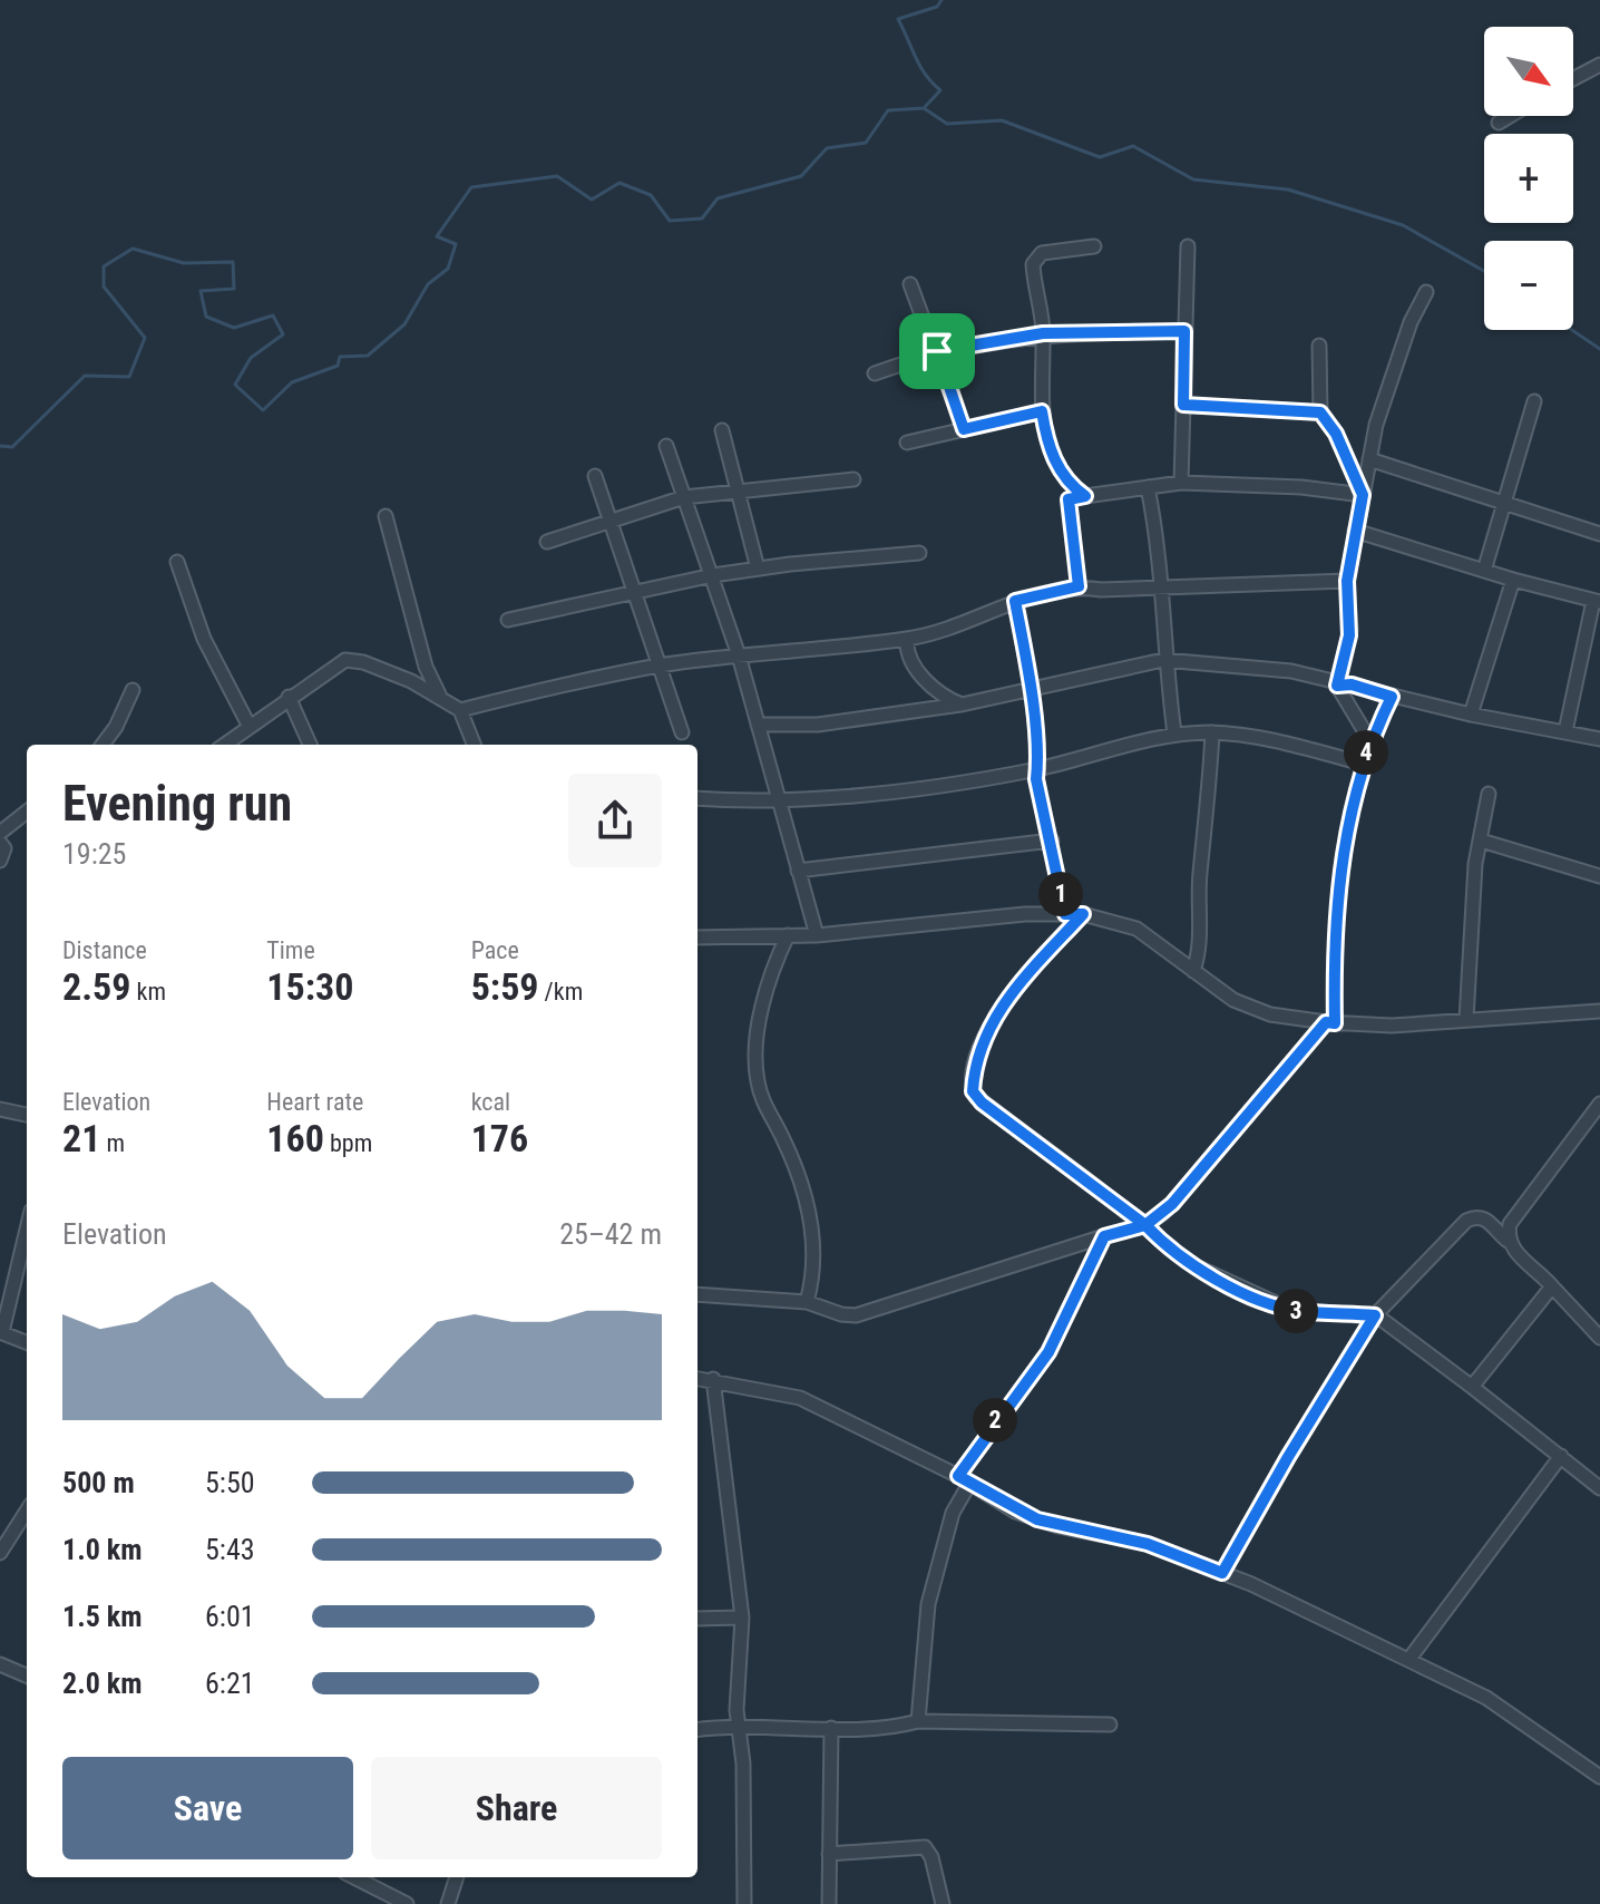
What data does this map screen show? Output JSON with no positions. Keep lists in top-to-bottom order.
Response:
{
  "north": "bottom right",
  "page": {
    "map_buttons": ["+", "−"],
    "pins": [
      "4",
      "1",
      "3",
      "2"
    ],
    "heading": ["Evening run", "19:25"],
    "stats": [
      ["Distance", "2.59 km"],
      ["Time", "15:30"],
      ["Pace", "5:59 /km"],
      ["Elevation", "21 m"],
      ["Heart rate", "160 bpm"],
      ["kcal", "176"]
    ],
    "chart": ["Elevation", "25–42 m"],
    "list": [
      {
        "name": "500 m",
        "note": "5:50"
      },
      {
        "name": "1.0 km",
        "note": "5:43"
      },
      {
        "name": "1.5 km",
        "note": "6:01"
      },
      {
        "name": "2.0 km",
        "note": "6:21"
      }
    ],
    "buttons": ["Save", "Share"]
  }
}
